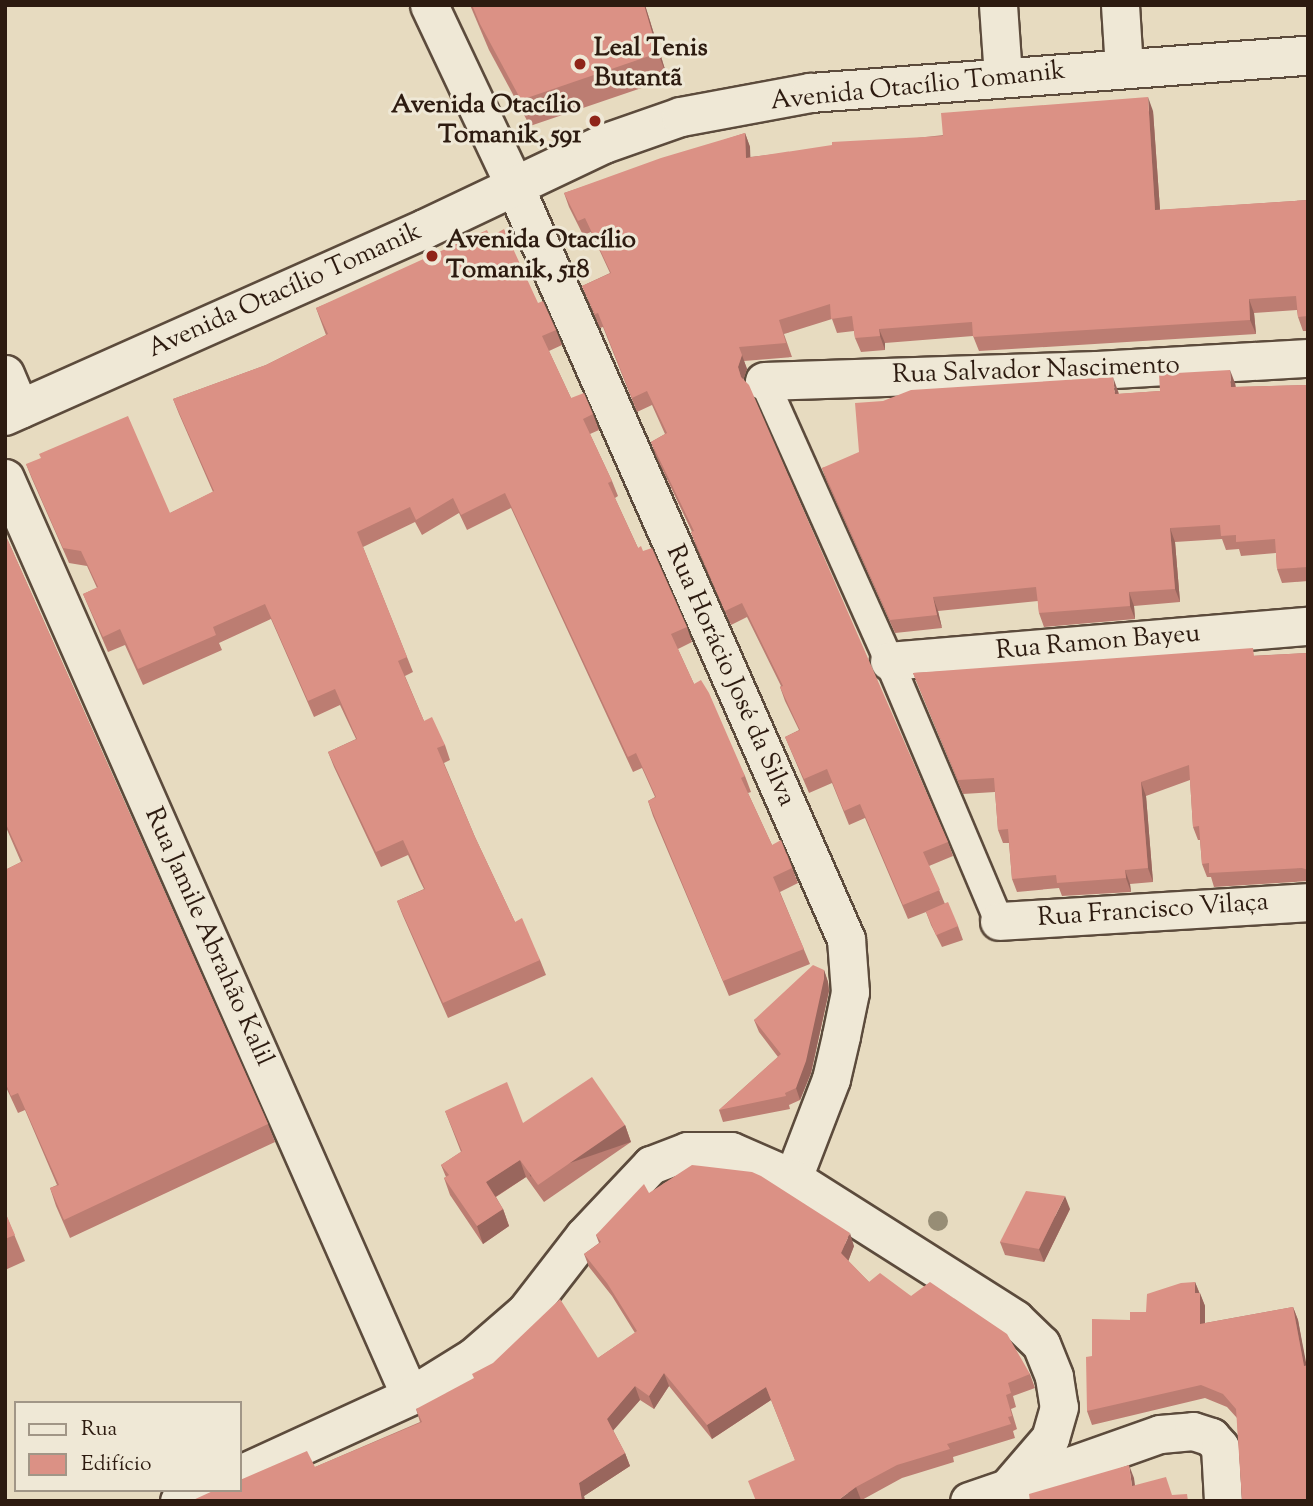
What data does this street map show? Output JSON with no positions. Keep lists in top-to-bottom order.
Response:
{
  "streets": {
    "street": [
      "Avenida Otacílio Tomanik",
      "Rua Salvador Nascimento",
      "Rua Ramon Bayeu",
      "Rua Horácio José da Silva",
      "Rua Francisco Vilaça",
      "Rua Jamile Abrahão Kalil"
    ]
  },
  "crossings": [
    ["Avenida Otacílio Tomanik", "Rua Horácio José da Silva"]
  ],
  "places": ["Leal Tenis Butantã", "Avenida Otacílio Tomanik, 591", "Avenida Otacílio Tomanik, 518"],
  "legend": ["Rua", "Edifício"]
}
